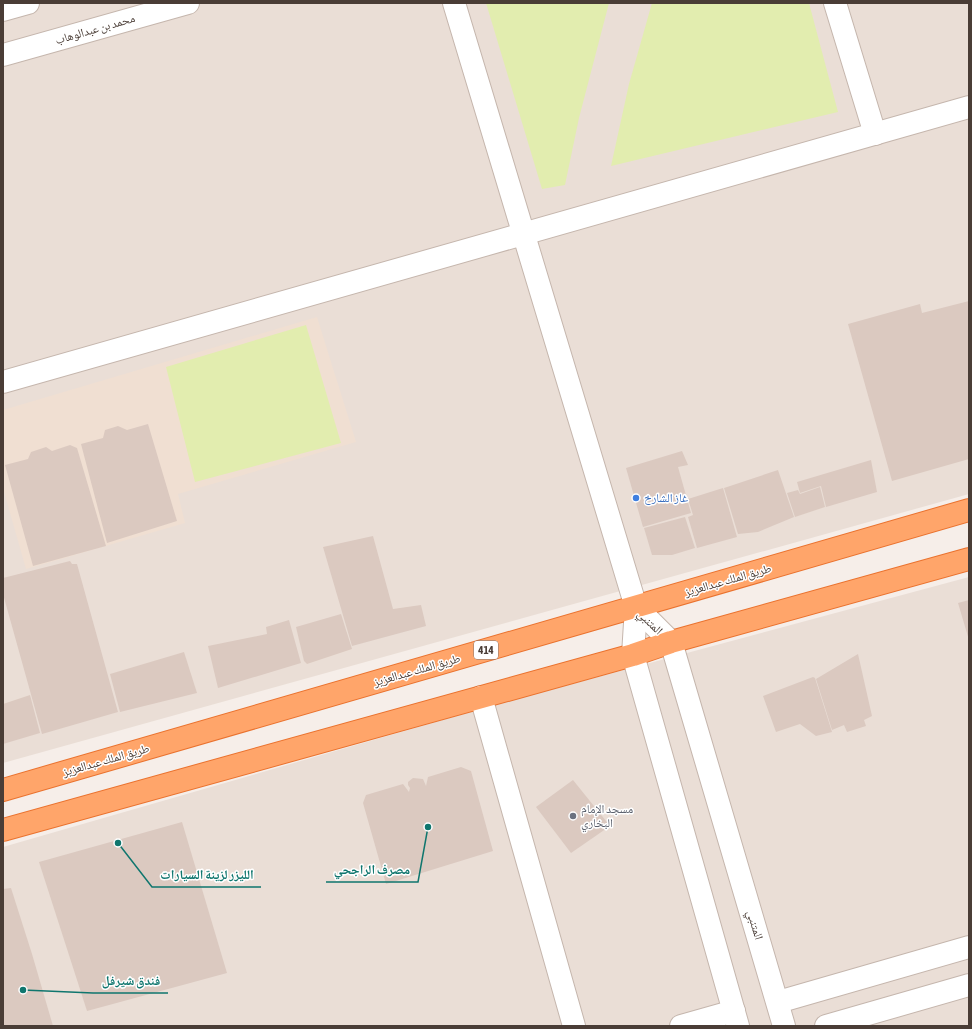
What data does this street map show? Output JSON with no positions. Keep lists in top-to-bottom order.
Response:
{
  "streets": {
    "highway": ["طريق الملك عبدالعزيز", "414"],
    "street": ["محمد بن عبدالوهاب", "المتنبي"]
  },
  "crossings": [
    ["طريق الملك عبدالعزيز", "المتنبي"]
  ],
  "places": [
    "غاز الشارخ",
    "مسجد الإمام البخاري",
    "مصرف الراجحي",
    "الليزر لزينة السيارات",
    "فندق شيرفل"
  ]
}
